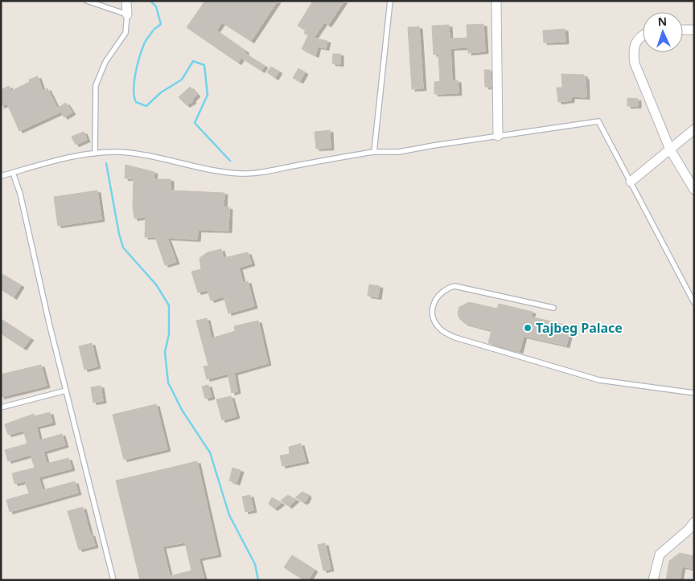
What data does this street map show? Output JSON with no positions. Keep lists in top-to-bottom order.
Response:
{
  "places": ["Tajbeg Palace"],
  "north": "top"
}
